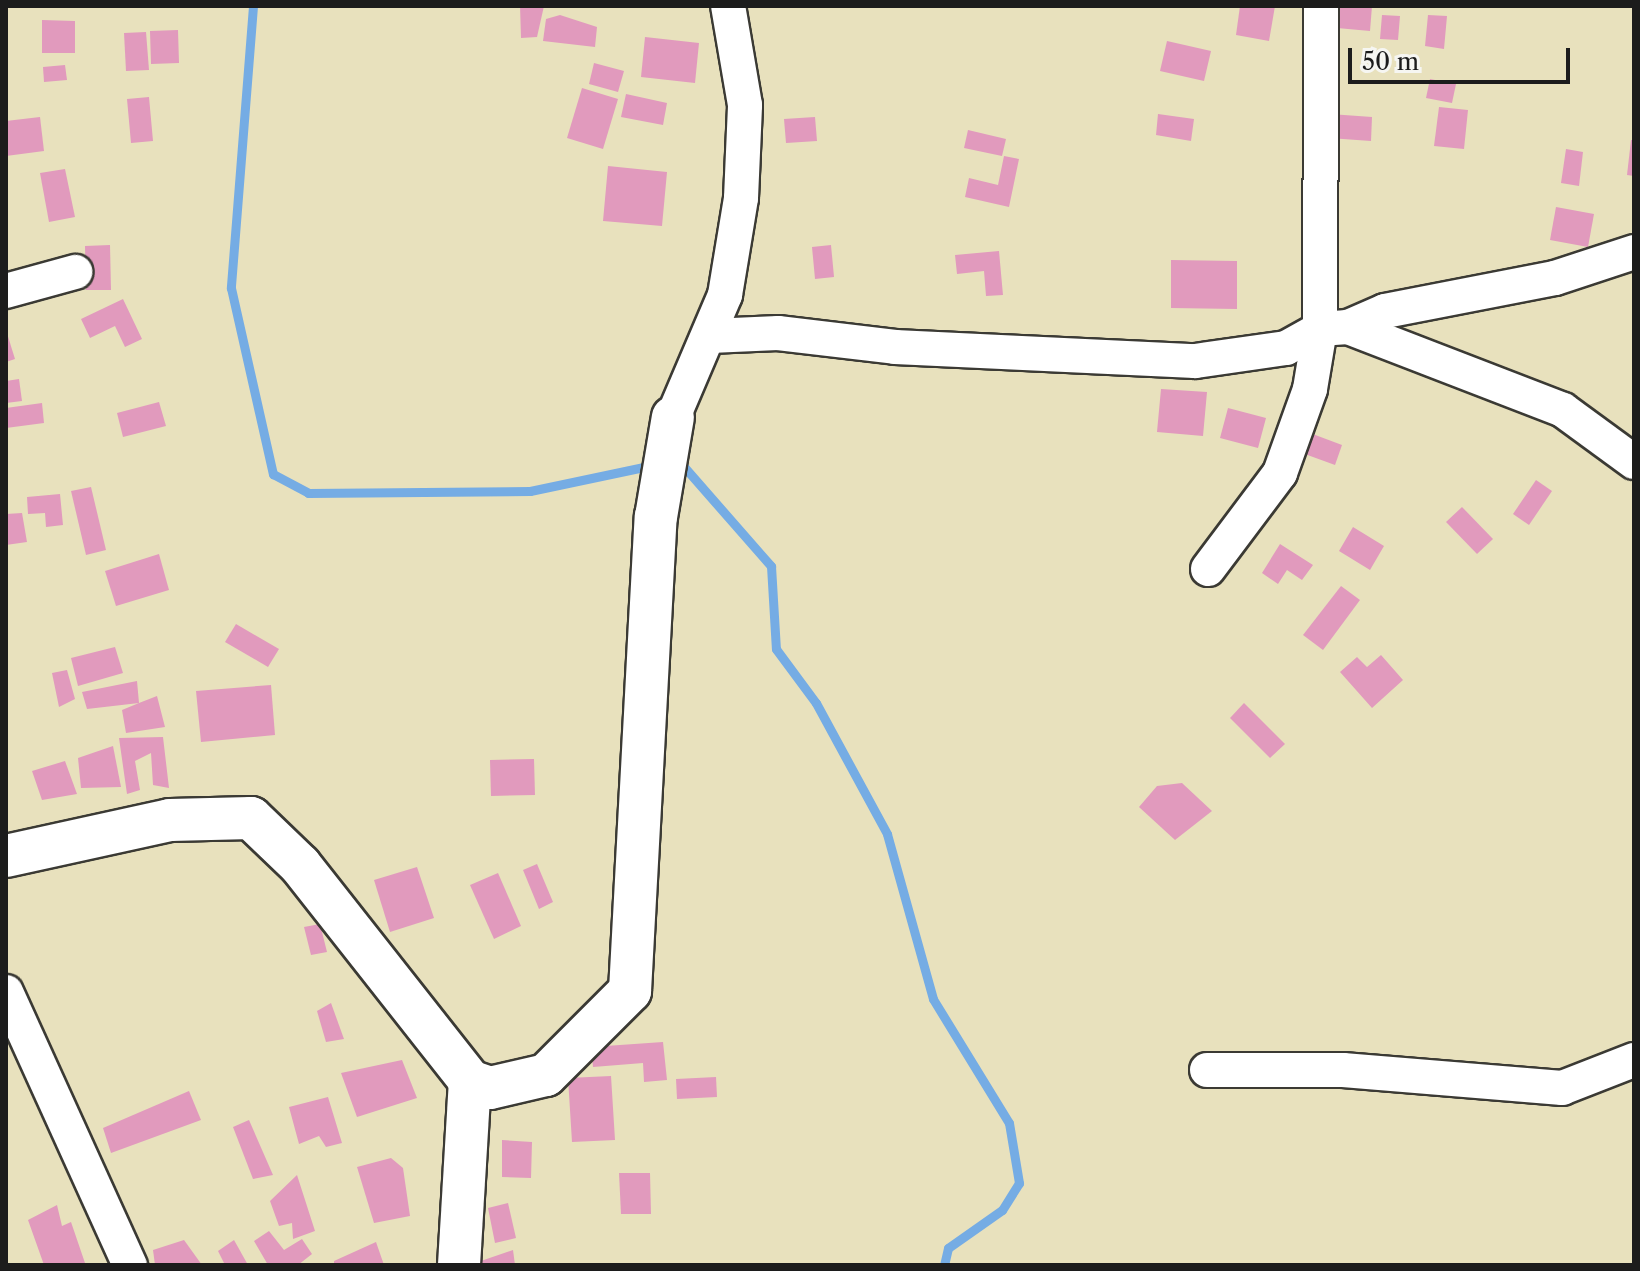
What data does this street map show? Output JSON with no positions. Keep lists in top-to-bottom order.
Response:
{
  "scale_bar": "50 m"
}
